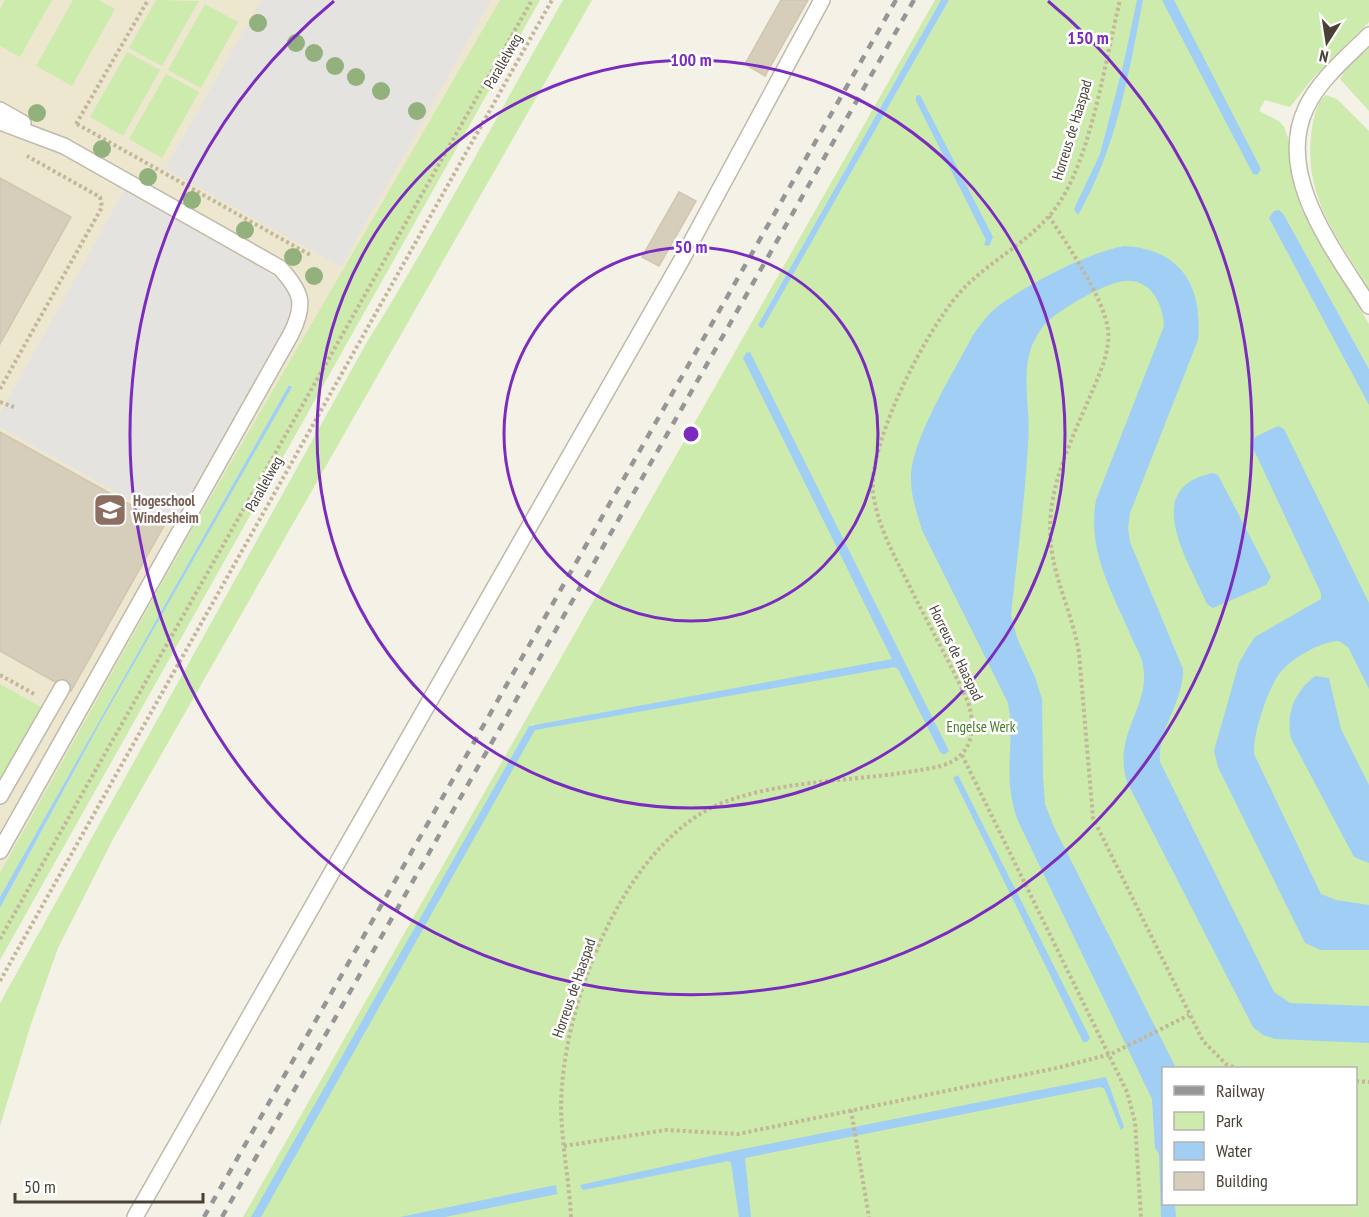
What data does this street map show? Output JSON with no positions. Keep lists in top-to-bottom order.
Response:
{
  "streets": {
    "path": ["Parallelweg", "Horreus de Haaspad"]
  },
  "parks": ["Engelse Werk"],
  "places": {
    "school or university": ["Hogeschool Windesheim"]
  },
  "legend": [
    "Railway",
    "Park",
    "Water",
    "Building"
  ],
  "scale_bar": "50 m",
  "north": "bottom",
  "rings": ["150 m", "100 m", "50 m"]
}
